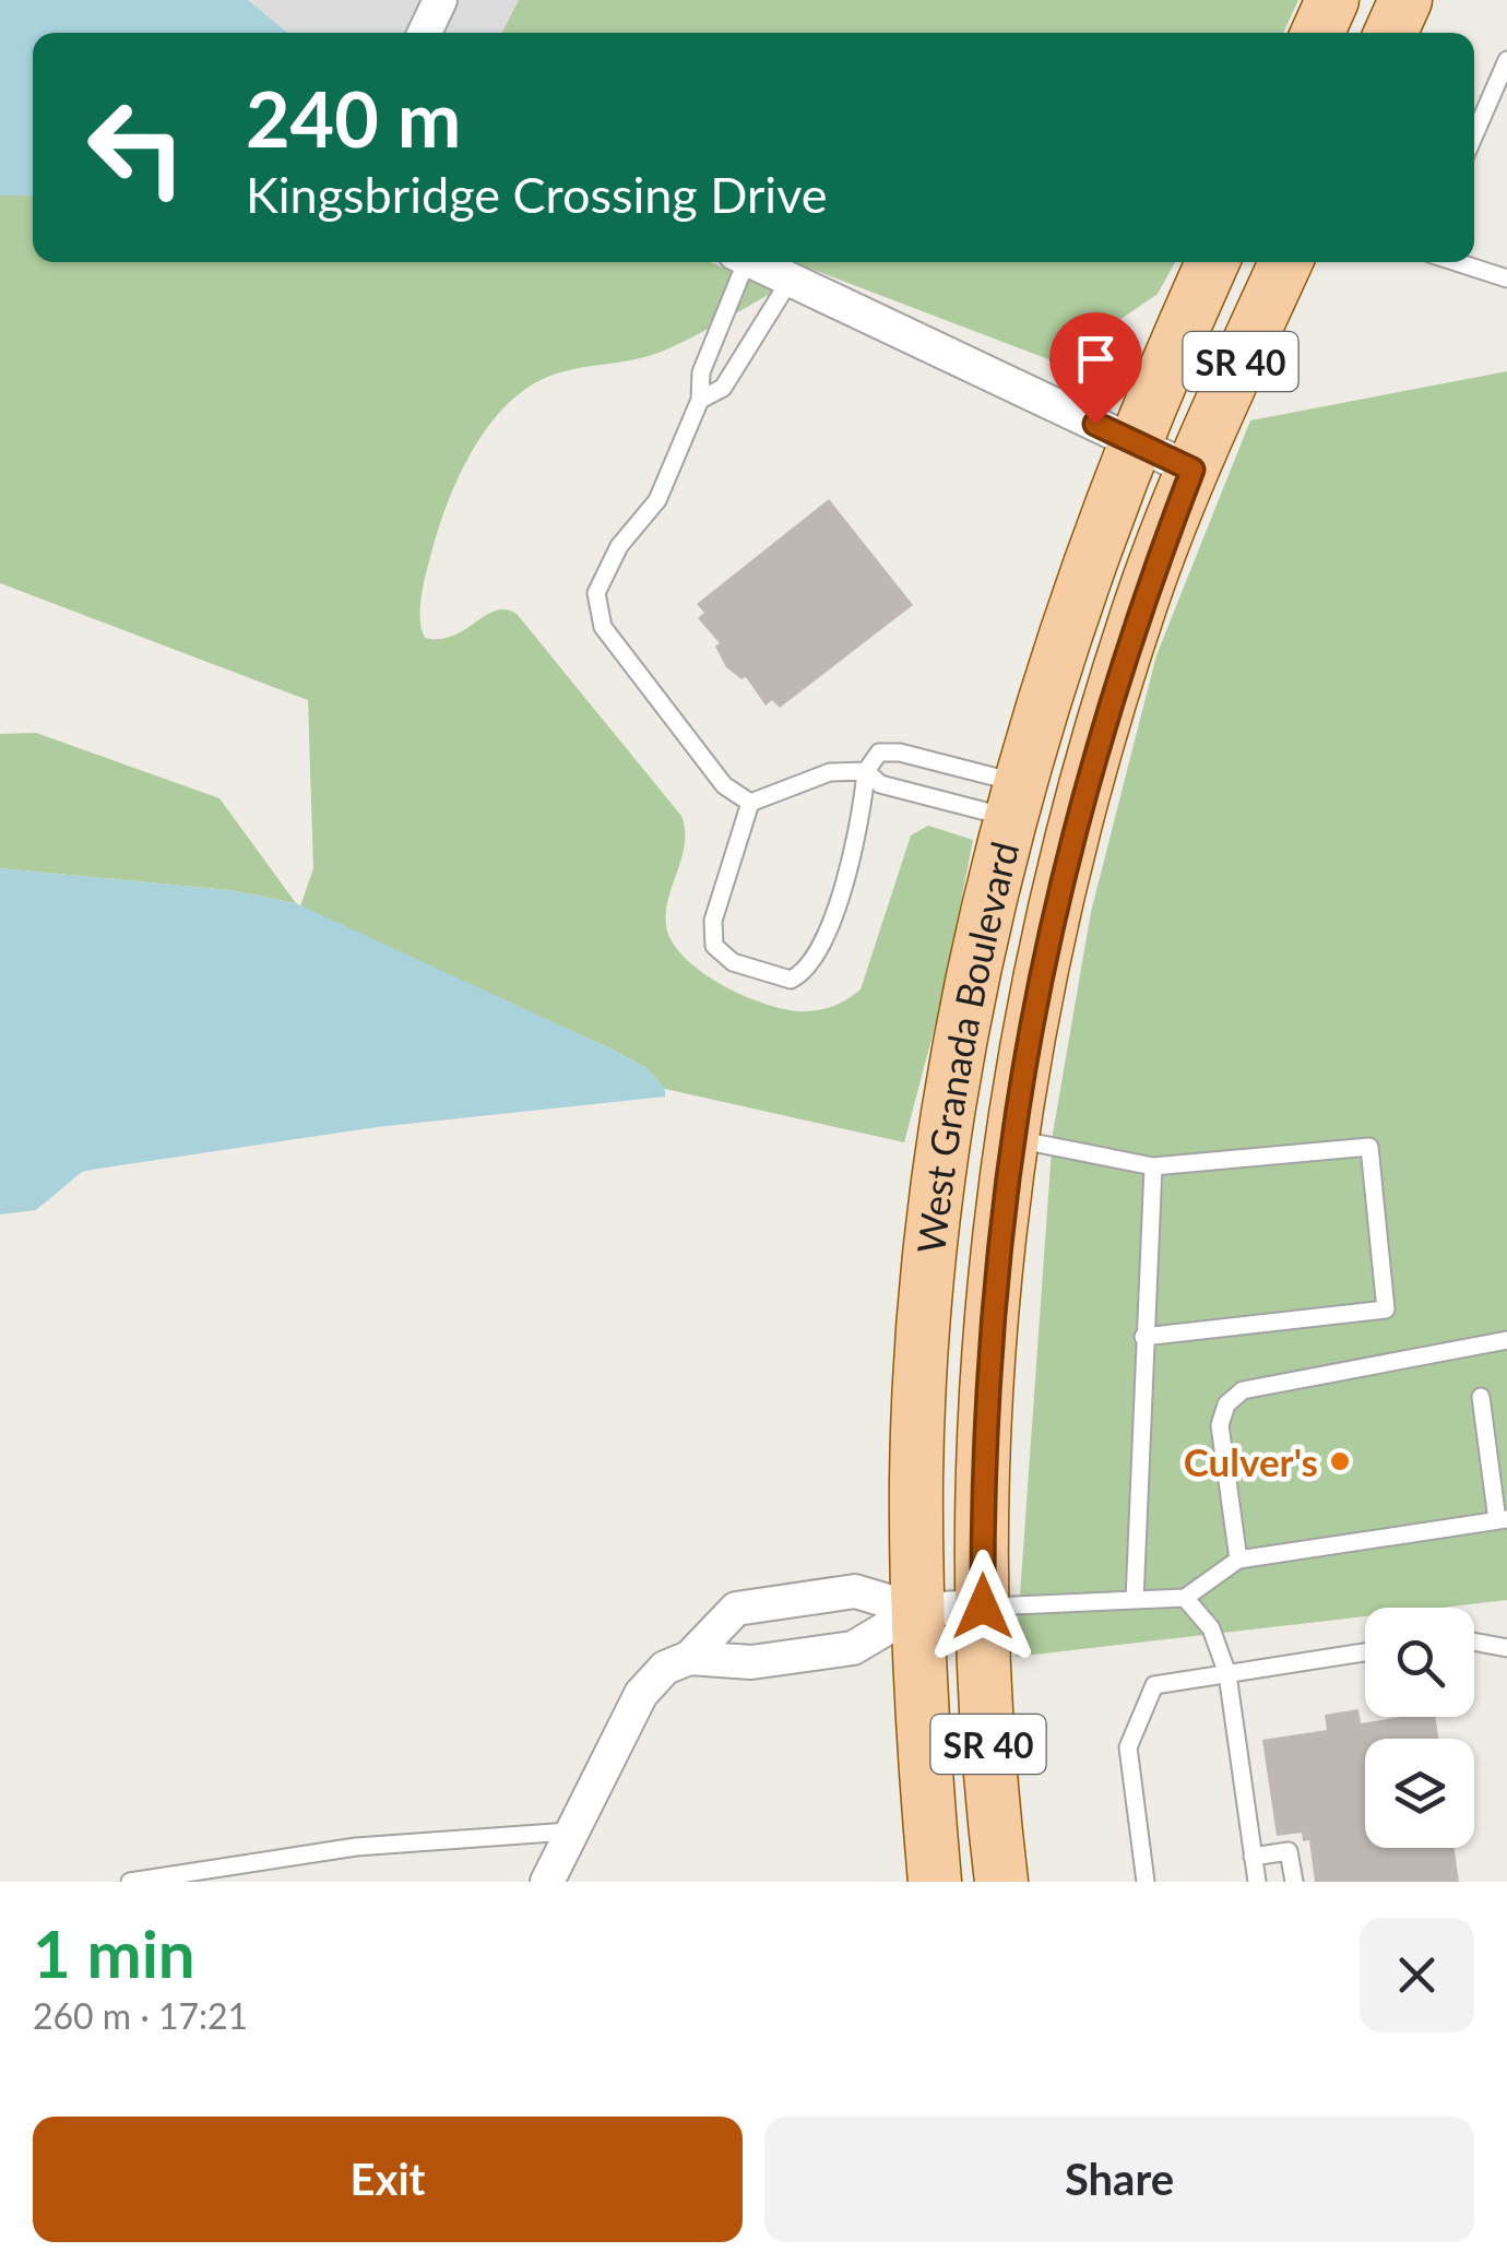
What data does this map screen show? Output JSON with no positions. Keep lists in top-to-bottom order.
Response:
{
  "streets": {
    "main road": ["SR 40", "West Granada Boulevard"]
  },
  "places": ["Culver's"],
  "page": {
    "turn": ["240 m", "Kingsbridge Crossing Drive"],
    "heading": ["1 min", "260 m · 17:21"],
    "buttons": ["Exit", "Share"]
  }
}
